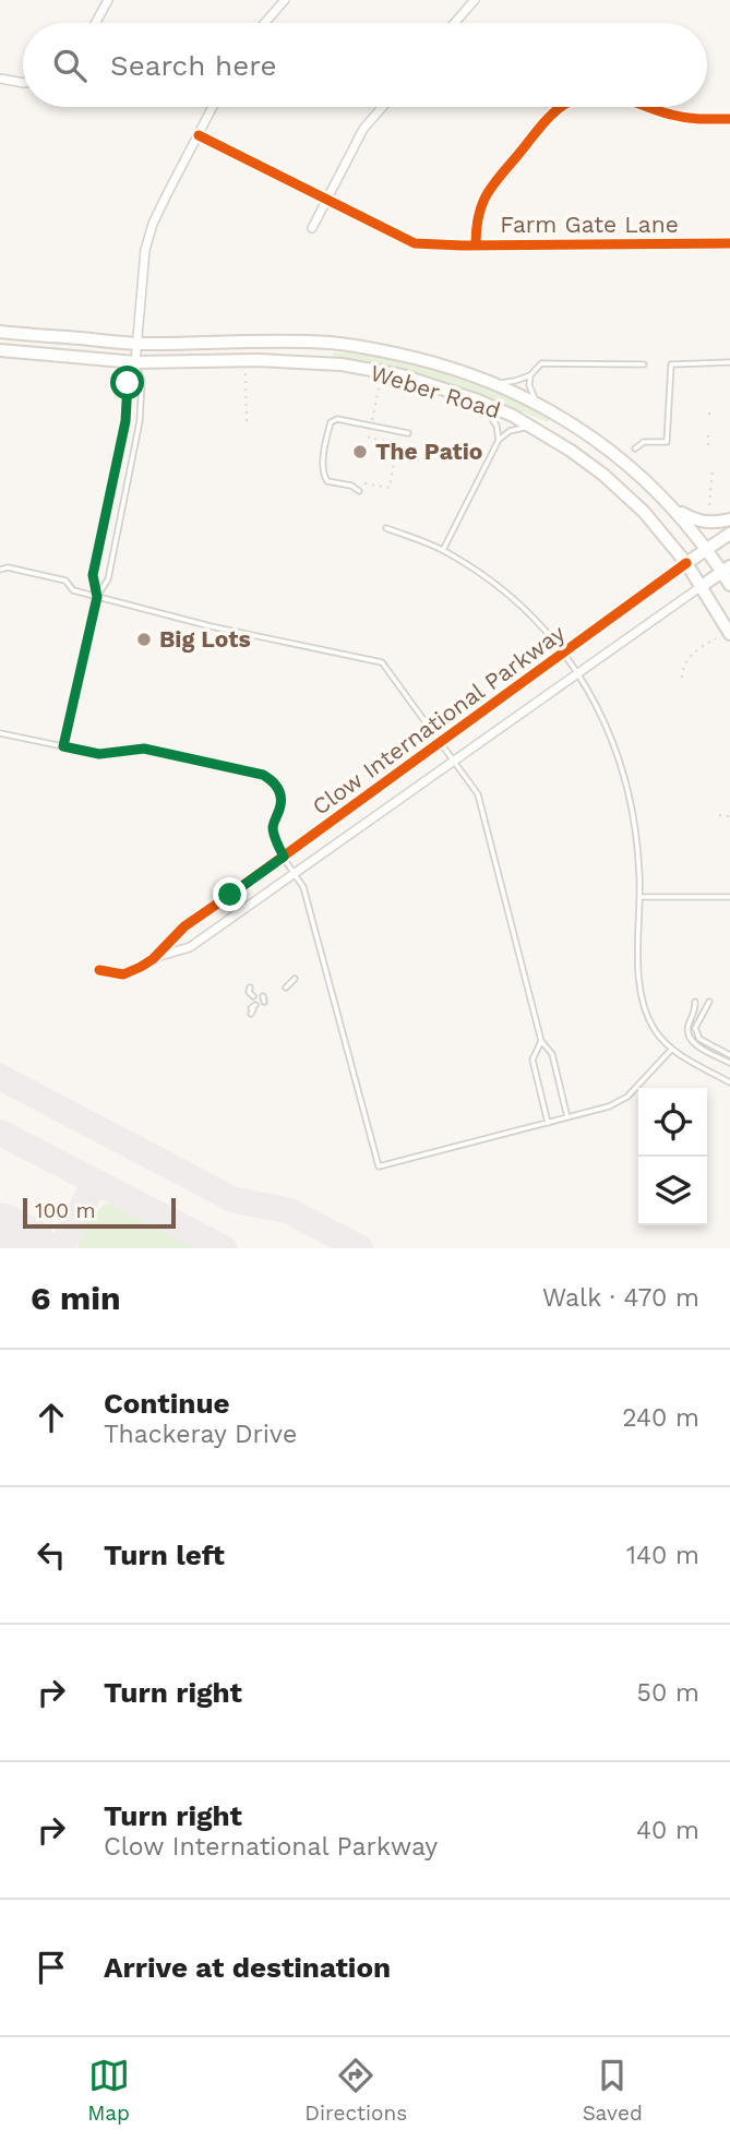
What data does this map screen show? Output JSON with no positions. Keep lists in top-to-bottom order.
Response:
{
  "streets": {
    "main road": ["Weber Road"],
    "street": ["Farm Gate Lane", "Clow International Parkway"]
  },
  "crossings": [
    ["Weber Road", "Clow International Parkway"]
  ],
  "places": ["The Patio", "Big Lots"],
  "scale_bar": "100 m",
  "page": {
    "search": "Search here",
    "scale": "100 m",
    "heading": ["6 min", "Walk · 470 m"],
    "list": [
      ["Continue", "Thackeray Drive", "240 m"],
      ["Turn left", "140 m"],
      ["Turn right", "50 m"],
      ["Turn right", "Clow International Parkway", "40 m"],
      "Arrive at destination"
    ],
    "nav": ["Map", "Directions", "Saved"]
  }
}
